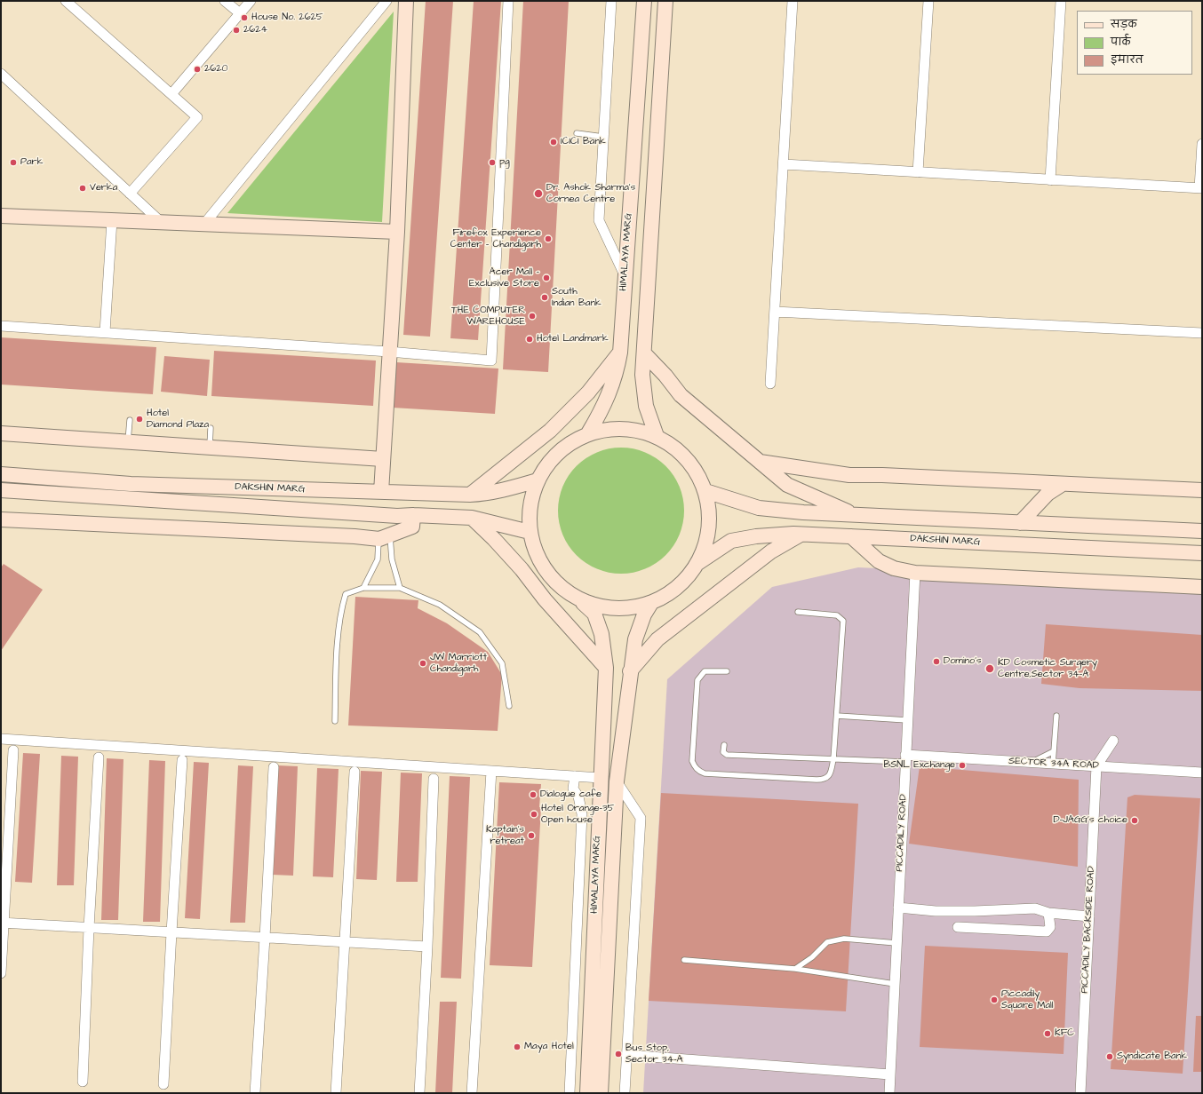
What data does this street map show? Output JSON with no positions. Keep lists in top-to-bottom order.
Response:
{
  "streets": {
    "main road": ["HIMALAYA MARG", "DAKSHIN MARG"],
    "street": ["SECTOR 34A ROAD", "PICCADILY ROAD", "PICCADILY BACKSIDE ROAD"]
  },
  "crossings": [
    ["SECTOR 34A ROAD", "PICCADILY ROAD"],
    ["SECTOR 34A ROAD", "PICCADILY BACKSIDE ROAD"]
  ],
  "places": [
    "House No. 2625",
    "2624",
    "2620",
    "ICICI Bank",
    "Park",
    "pg",
    "Verka",
    "Dr. Ashok Sharma's Cornea Centre",
    "Firefox Experience Center - Chandigarh",
    "Acer Mall - Exclusive Store",
    "South Indian Bank",
    "THE COMPUTER WAREHOUSE",
    "Hotel Landmark",
    "Hotel Diamond Plaza",
    "Domino's",
    "JW Marriott Chandigarh",
    "KD Cosmetic Surgery Centre,Sector 34-A",
    "BSNL Exchange",
    "Dialogue cafe",
    "Hotel Orange-35 Open house",
    "D-JAGG's choice",
    "Kaptain's retreat",
    "Piccadily Square Mall",
    "KFC",
    "Maya Hotel",
    "Bus Stop, Sector 34-A",
    "Syndicate Bank"
  ],
  "legend": ["सड़क", "पार्क", "इमारत"]
}
